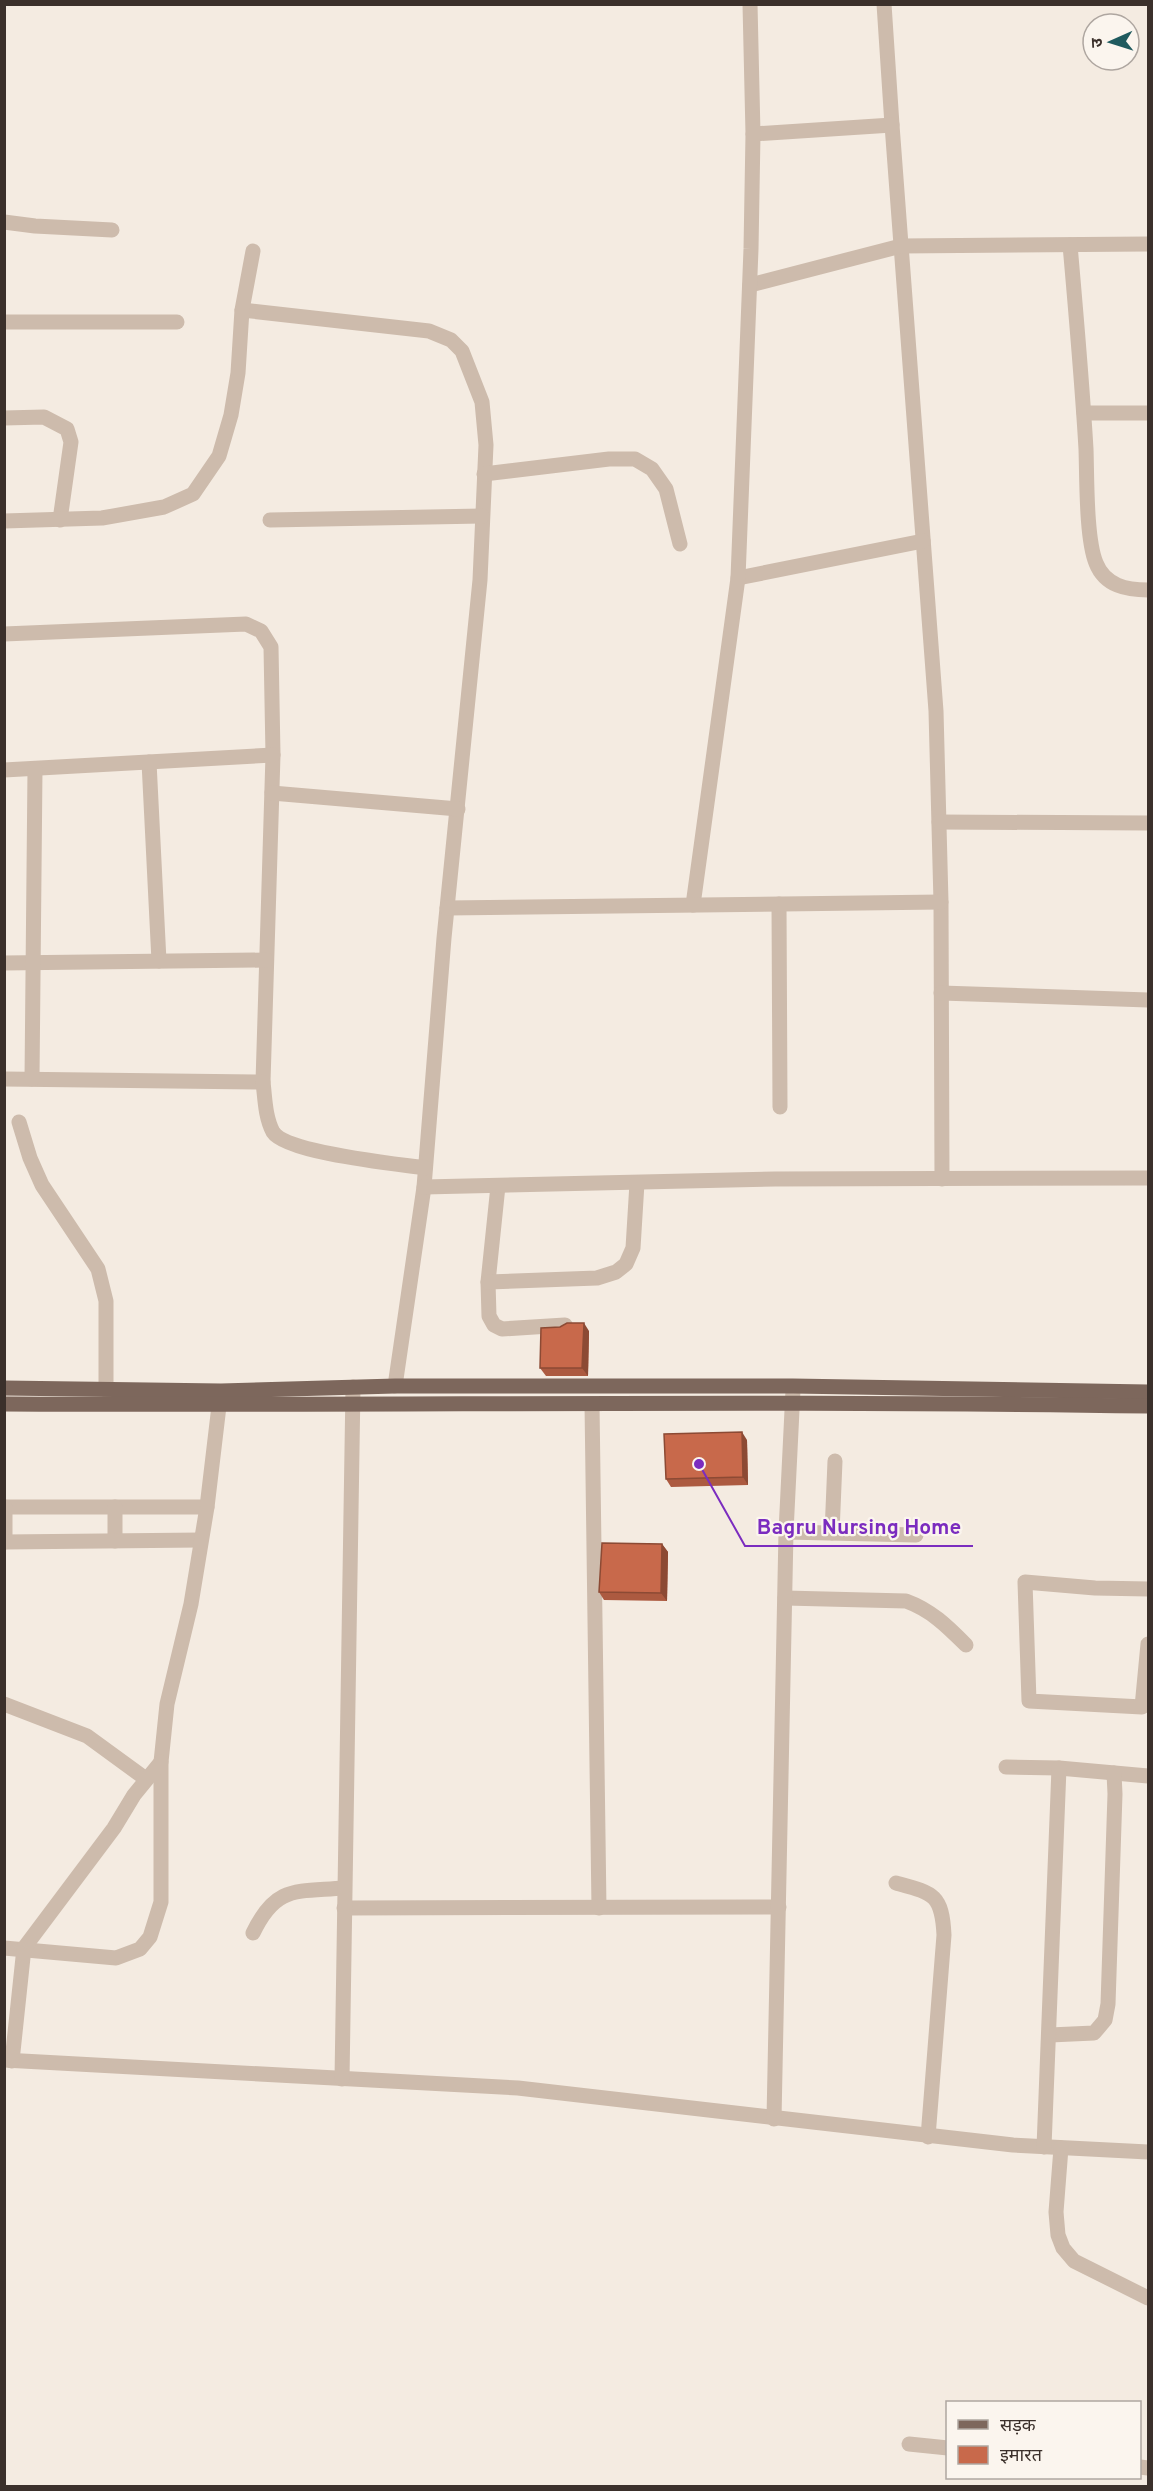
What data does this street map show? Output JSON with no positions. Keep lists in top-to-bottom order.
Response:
{
  "places": ["Bagru Nursing Home"],
  "legend": ["सड़क", "इमारत"],
  "north": "left"
}
